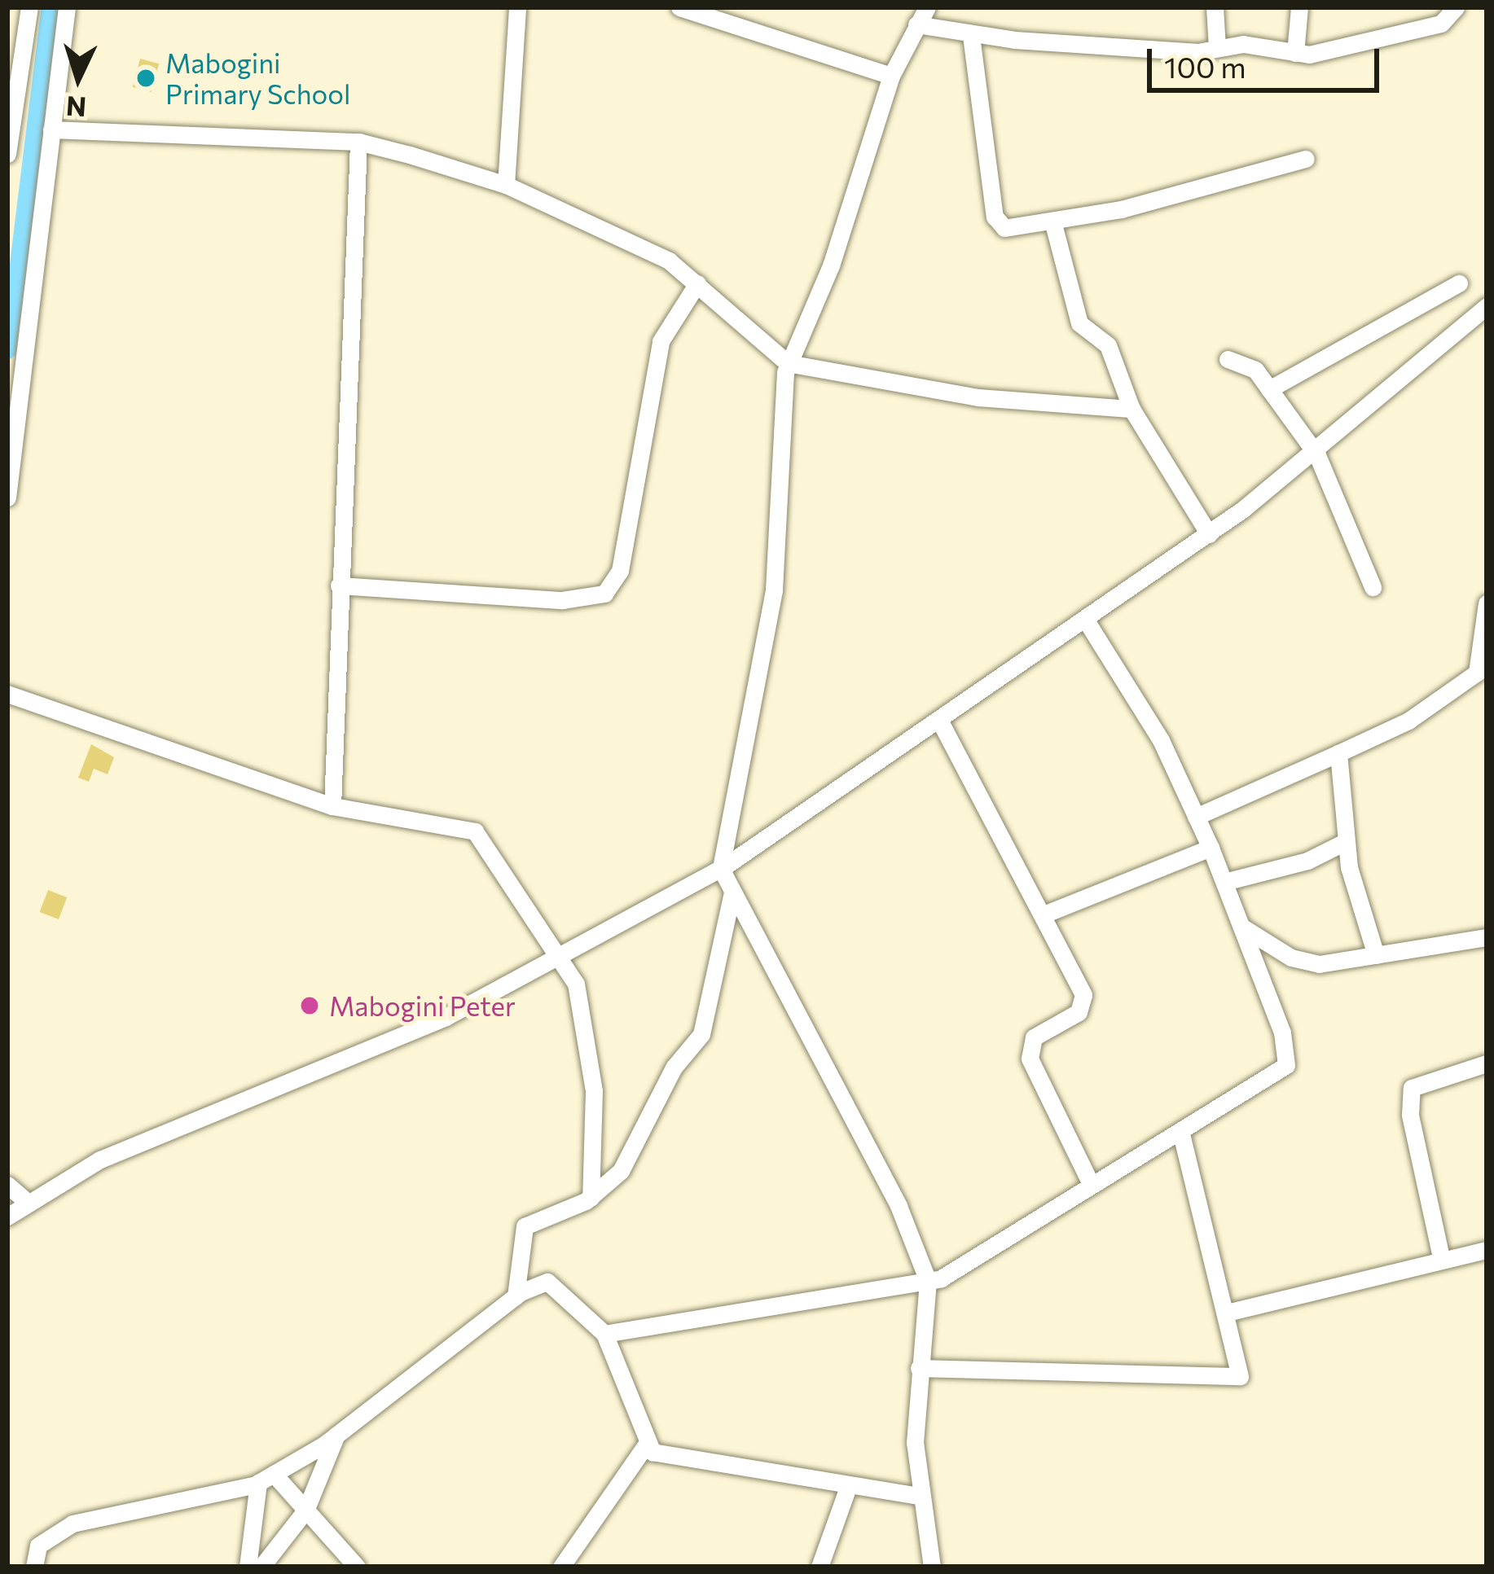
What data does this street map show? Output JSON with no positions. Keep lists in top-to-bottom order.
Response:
{
  "places": ["Mabogini Primary School", "Mabogini Peter"],
  "scale_bar": "100 m",
  "north": "bottom"
}
